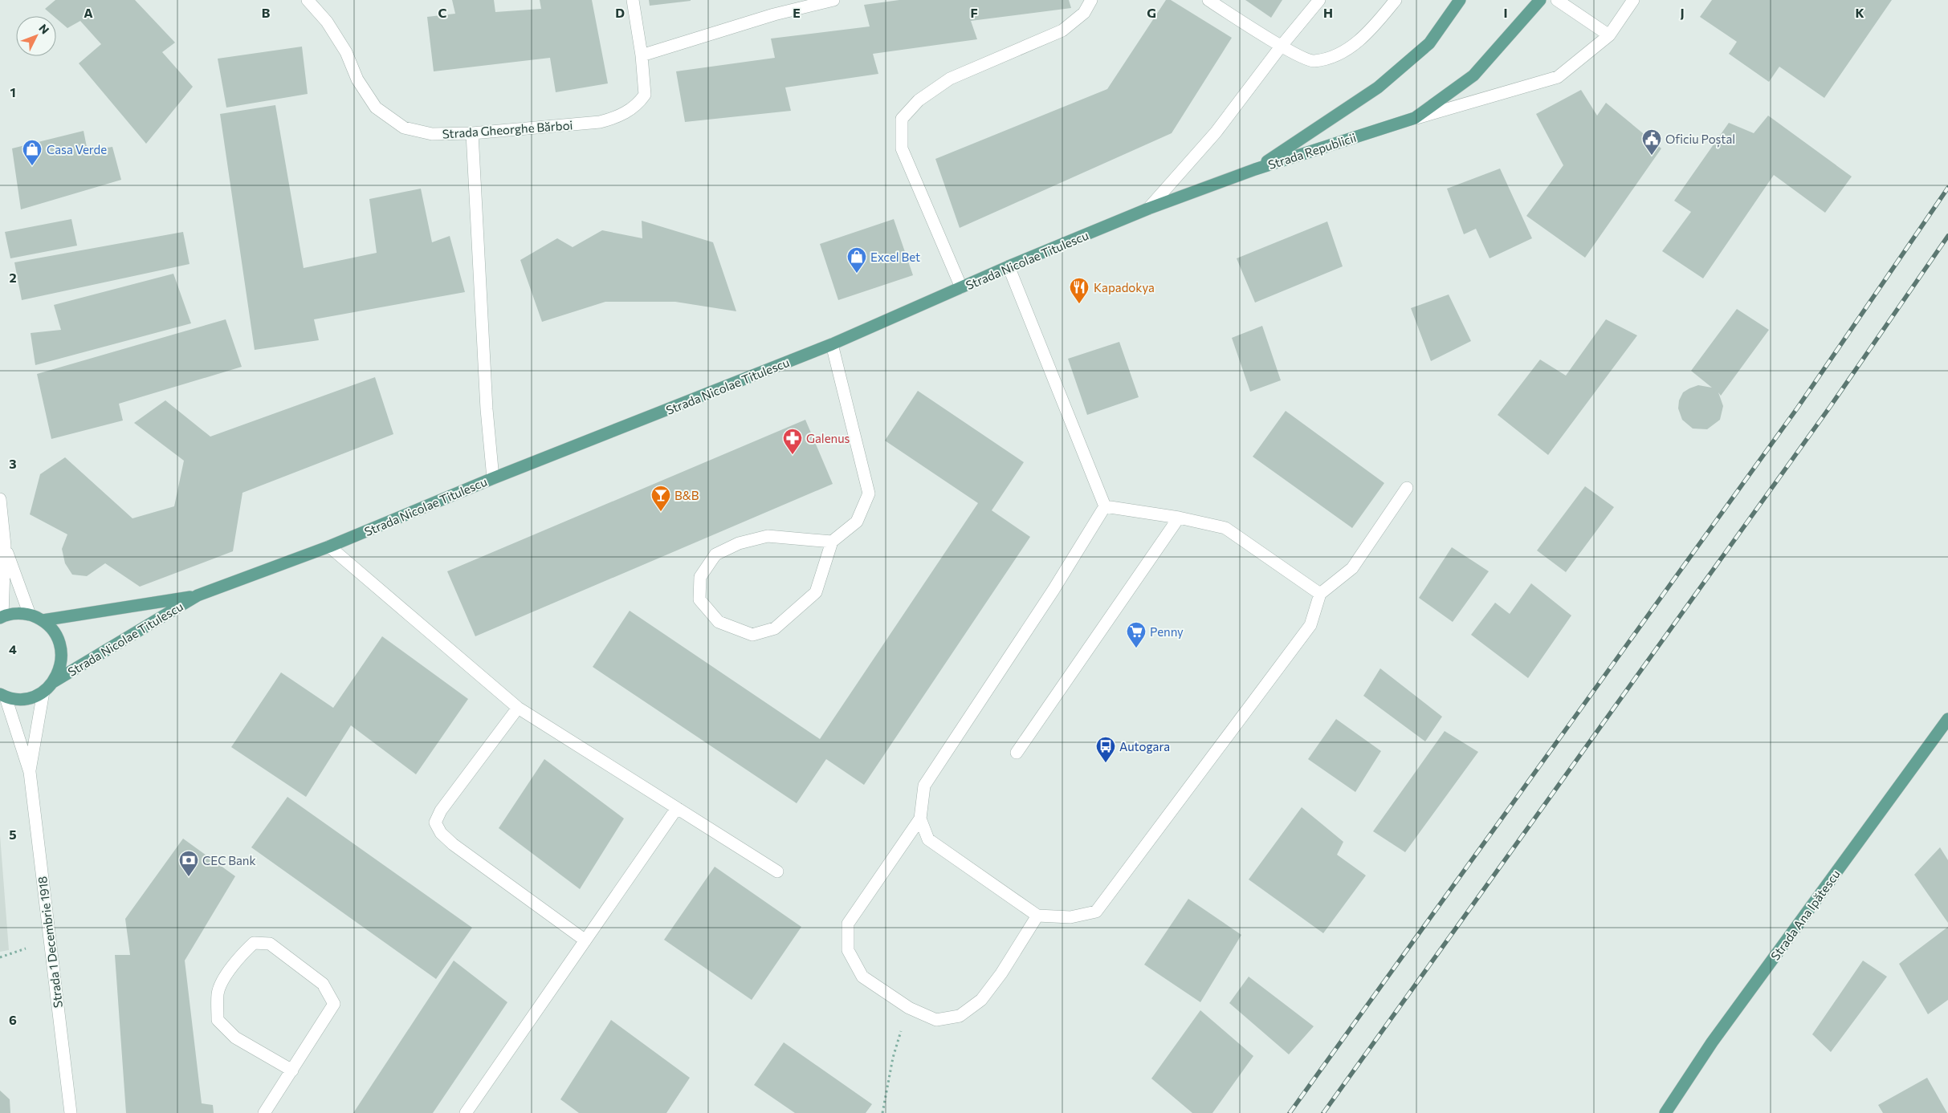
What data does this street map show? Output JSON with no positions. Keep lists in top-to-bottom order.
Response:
{
  "streets": {
    "main road": ["Strada Republicii", "Strada Nicolae Titulescu", "Strada Ana Ipătescu"],
    "street": ["Strada Gheorghe Bărboi", "Strada 1 Decembrie 1918"]
  },
  "crossings": [
    ["Strada Republicii", "Strada Nicolae Titulescu"],
    ["Strada Nicolae Titulescu", "Strada 1 Decembrie 1918"]
  ],
  "places": {
    "public building": ["Oficiu Poștal"],
    "shop": ["Casa Verde", "Excel Bet"],
    "restaurant": ["Kapadokya"],
    "pharmacy": ["Galenus"],
    "bar": ["B&B"],
    "supermarket": ["Penny"],
    "bus stop": ["Autogara"],
    "bank": ["CEC Bank"]
  },
  "north": "top right",
  "grid": {
    "columns": [
      "A",
      "B",
      "C",
      "D",
      "E",
      "F",
      "G",
      "H",
      "I",
      "J",
      "K"
    ],
    "rows": [
      "1",
      "2",
      "3",
      "4",
      "5",
      "6"
    ]
  }
}
